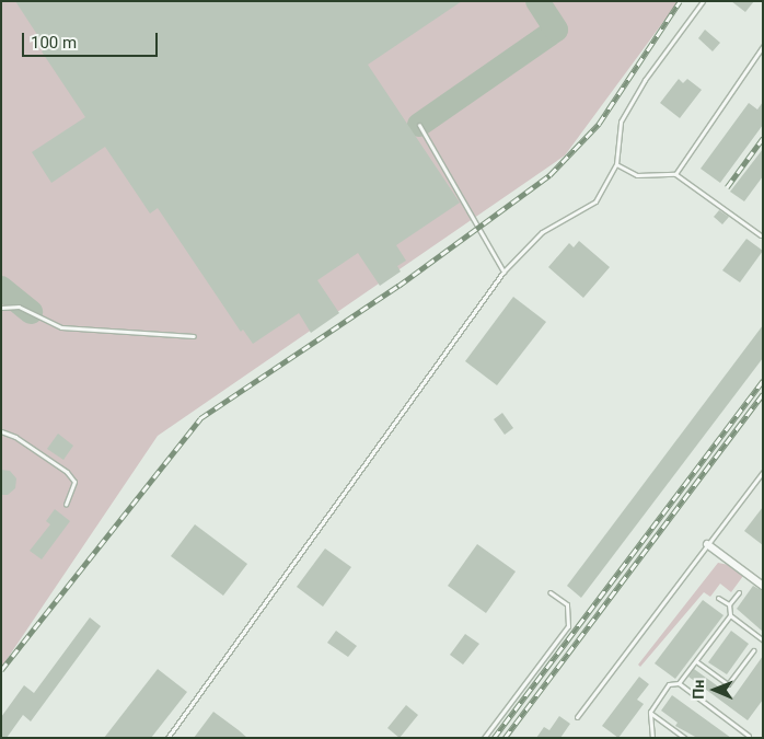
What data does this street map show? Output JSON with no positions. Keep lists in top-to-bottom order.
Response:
{
  "scale_bar": "100 m",
  "north": "left"
}
